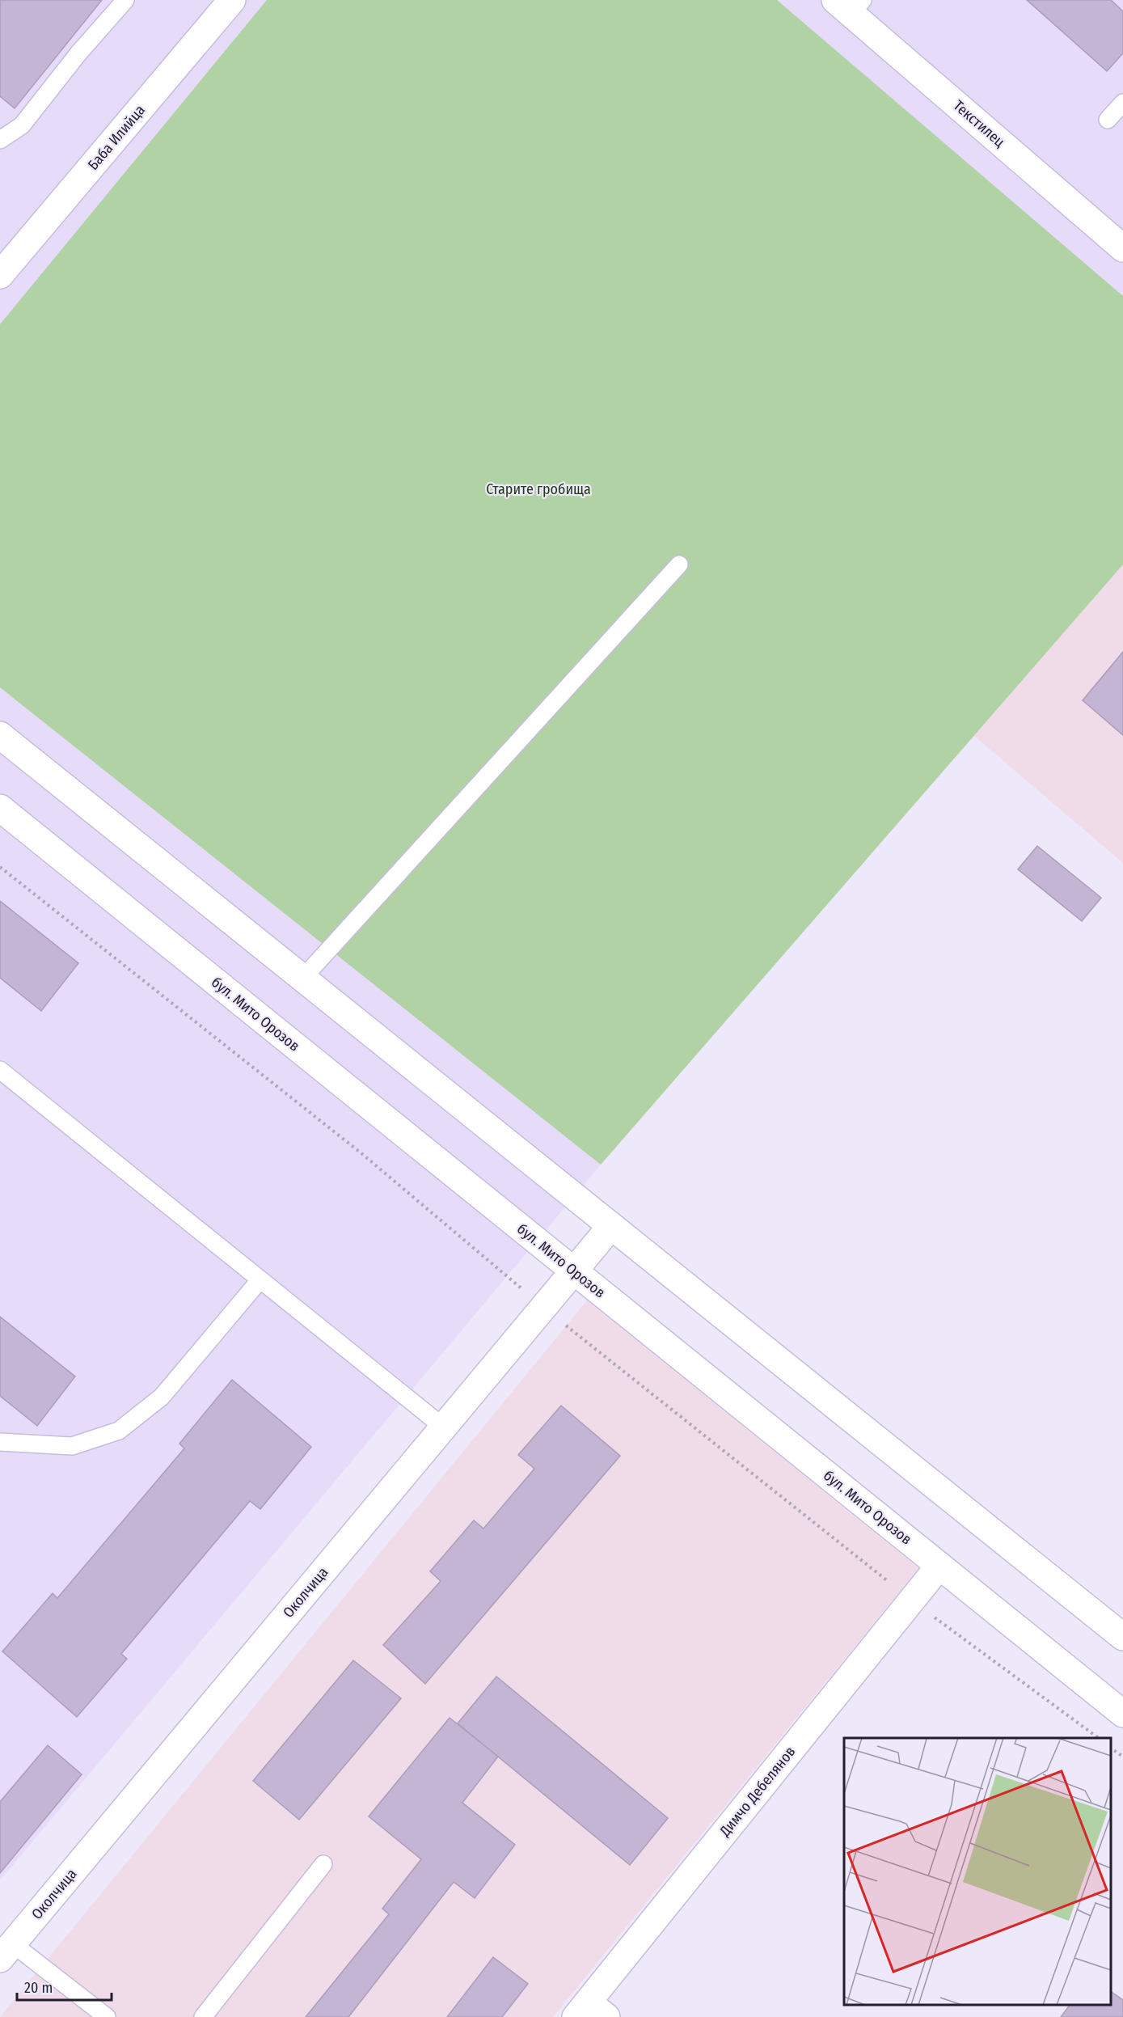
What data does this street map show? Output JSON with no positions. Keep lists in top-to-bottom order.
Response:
{
  "streets": {
    "main road": [
      "Текстилец",
      "Баба Илийца",
      "бул. Мито Орозов",
      "Околчица",
      "Димчо Дебелянов"
    ]
  },
  "crossings": [
    ["бул. Мито Орозов", "Околчица"],
    ["бул. Мито Орозов", "Димчо Дебелянов"]
  ],
  "parks": ["Старите гробища"],
  "scale_bar": "20 m"
}
